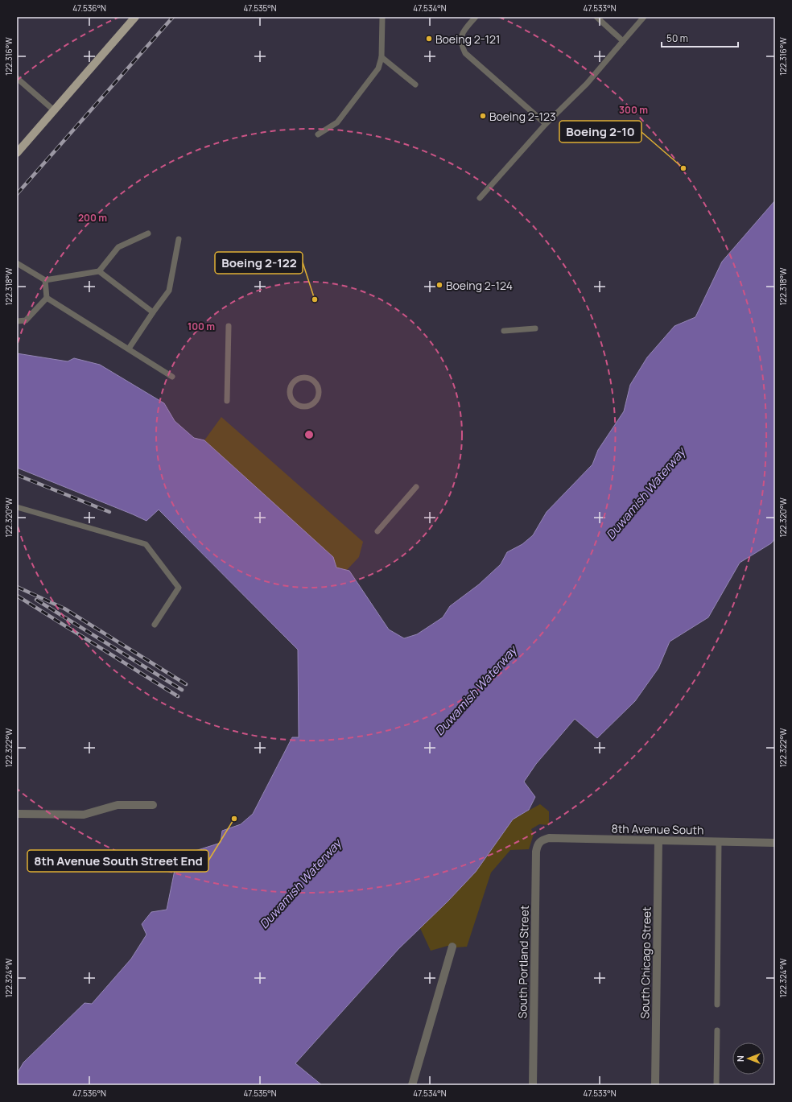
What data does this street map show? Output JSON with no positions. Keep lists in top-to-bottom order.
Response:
{
  "streets": {
    "street": ["8th Avenue South", "South Portland Street", "South Chicago Street"]
  },
  "crossings": [
    ["8th Avenue South", "South Portland Street"],
    ["8th Avenue South", "South Chicago Street"]
  ],
  "water": ["Duwamish Waterway"],
  "places": [
    "Boeing 2-121",
    "Boeing 2-123",
    "Boeing 2-10",
    "Boeing 2-124",
    "Boeing 2-122",
    "8th Avenue South Street End"
  ],
  "scale_bar": "50 m",
  "north": "left",
  "coordinates": [
    "47.536°N",
    "47.535°N",
    "47.534°N",
    "47.533°N",
    "122.316°W",
    "122.318°W",
    "122.320°W",
    "122.322°W",
    "122.324°W"
  ],
  "rings": ["300 m", "200 m", "100 m"]
}
